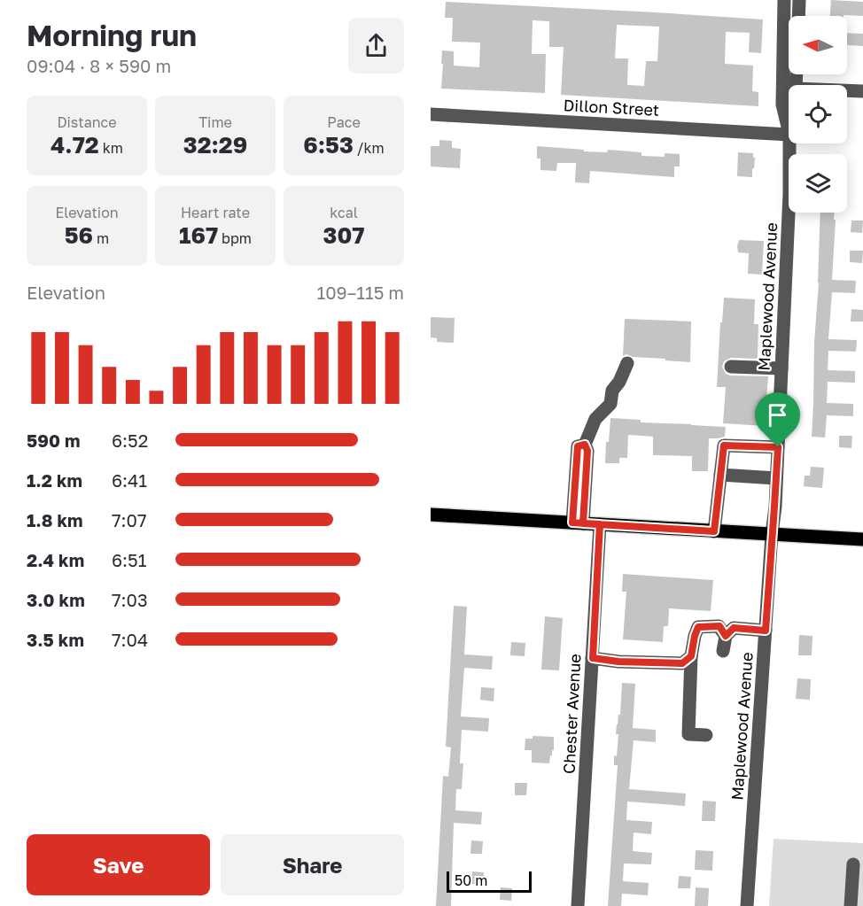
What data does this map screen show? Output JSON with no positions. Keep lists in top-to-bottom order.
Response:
{
  "streets": {
    "street": ["Dillon Street", "Maplewood Avenue", "Chester Avenue"]
  },
  "scale_bar": "50 m",
  "north": "left",
  "page": {
    "heading": ["Morning run", "09:04 · 8 × 590 m"],
    "stats": [
      ["Distance", "4.72 km"],
      ["Time", "32:29"],
      ["Pace", "6:53 /km"],
      ["Elevation", "56 m"],
      ["Heart rate", "167 bpm"],
      ["kcal", "307"]
    ],
    "chart": ["Elevation", "109–115 m"],
    "list": [
      {
        "name": "590 m",
        "note": "6:52"
      },
      {
        "name": "1.2 km",
        "note": "6:41"
      },
      {
        "name": "1.8 km",
        "note": "7:07"
      },
      {
        "name": "2.4 km",
        "note": "6:51"
      },
      {
        "name": "3.0 km",
        "note": "7:03"
      },
      {
        "name": "3.5 km",
        "note": "7:04"
      }
    ],
    "buttons": ["Save", "Share"],
    "scale": "50 m"
  }
}
